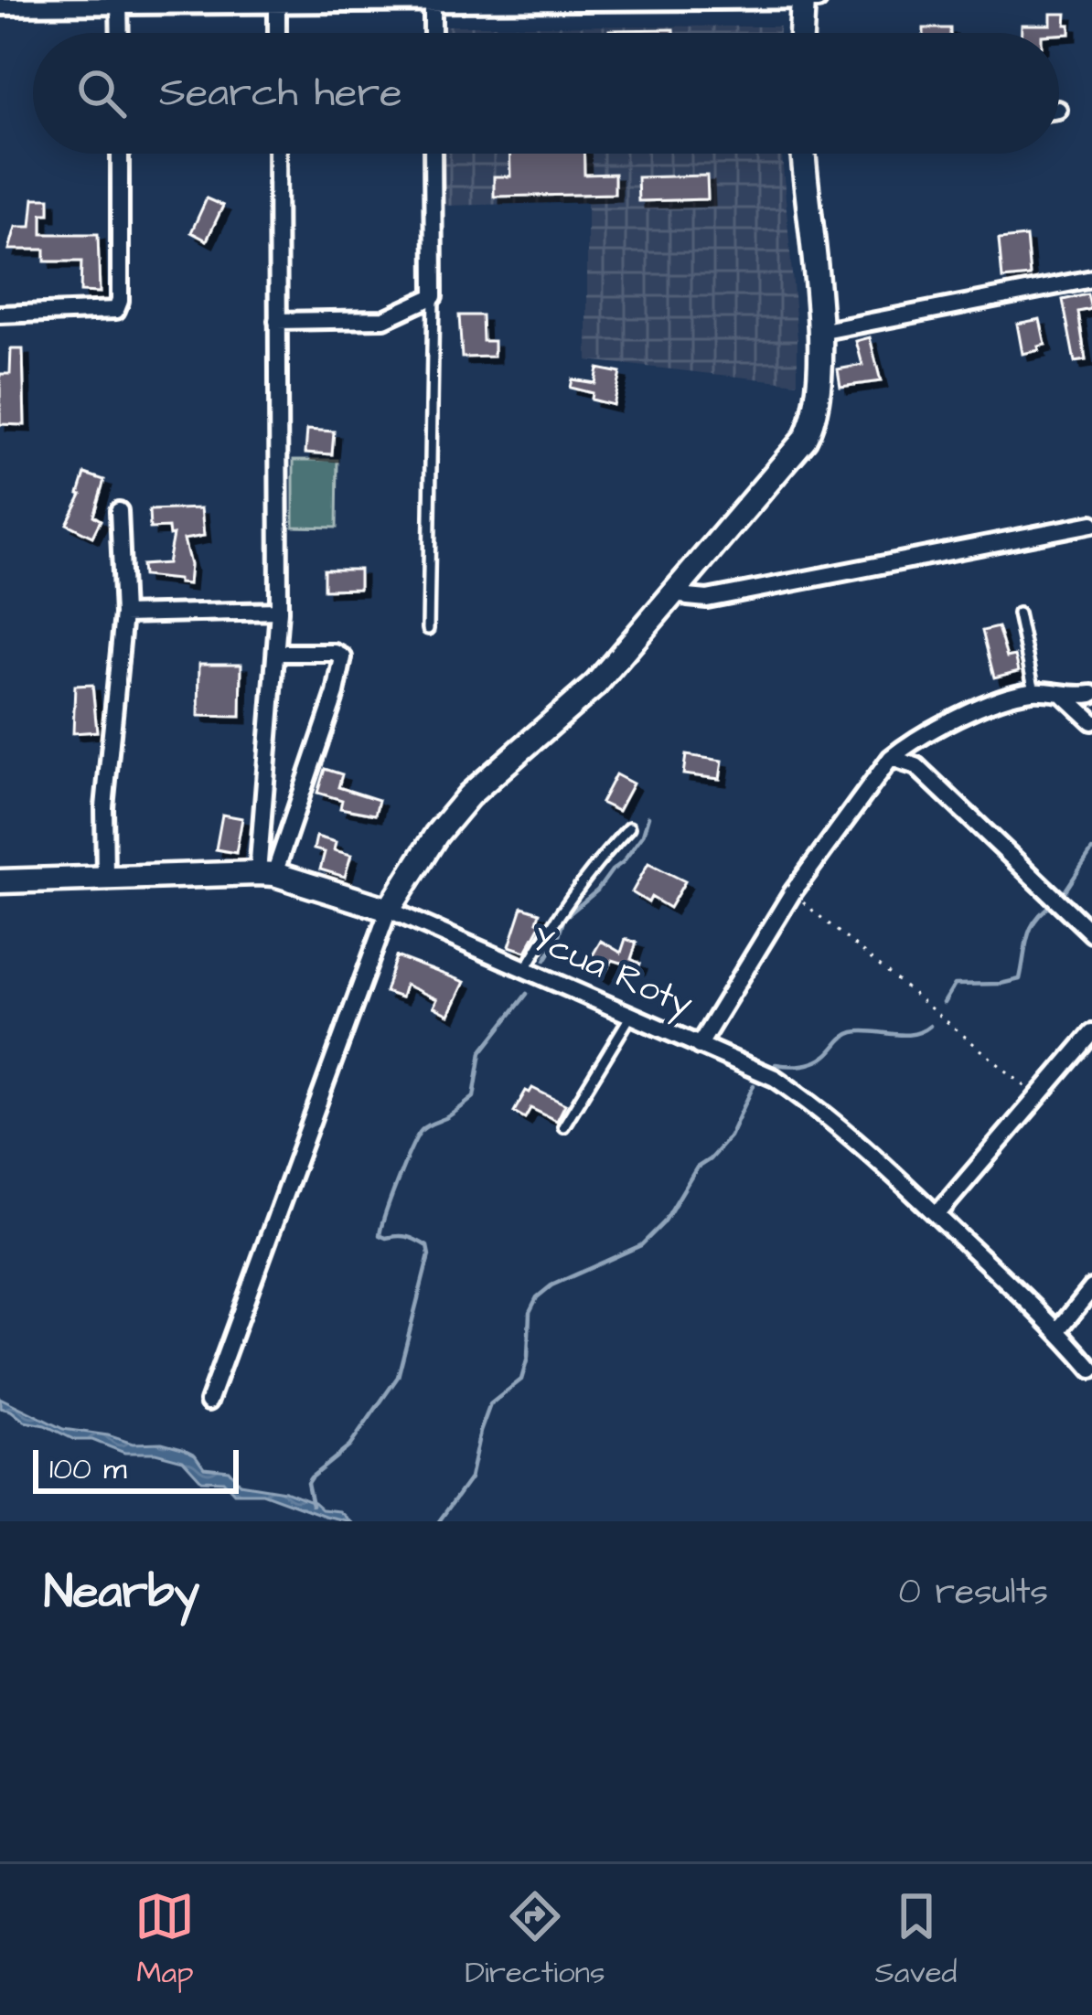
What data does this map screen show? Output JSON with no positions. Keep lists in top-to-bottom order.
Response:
{
  "streets": {
    "street": ["Ycua Roty"]
  },
  "scale_bar": "100 m",
  "page": {
    "search": "Search here",
    "scale": "100 m",
    "heading": ["Nearby", "0 results"],
    "nav": ["Map", "Directions", "Saved"]
  }
}
